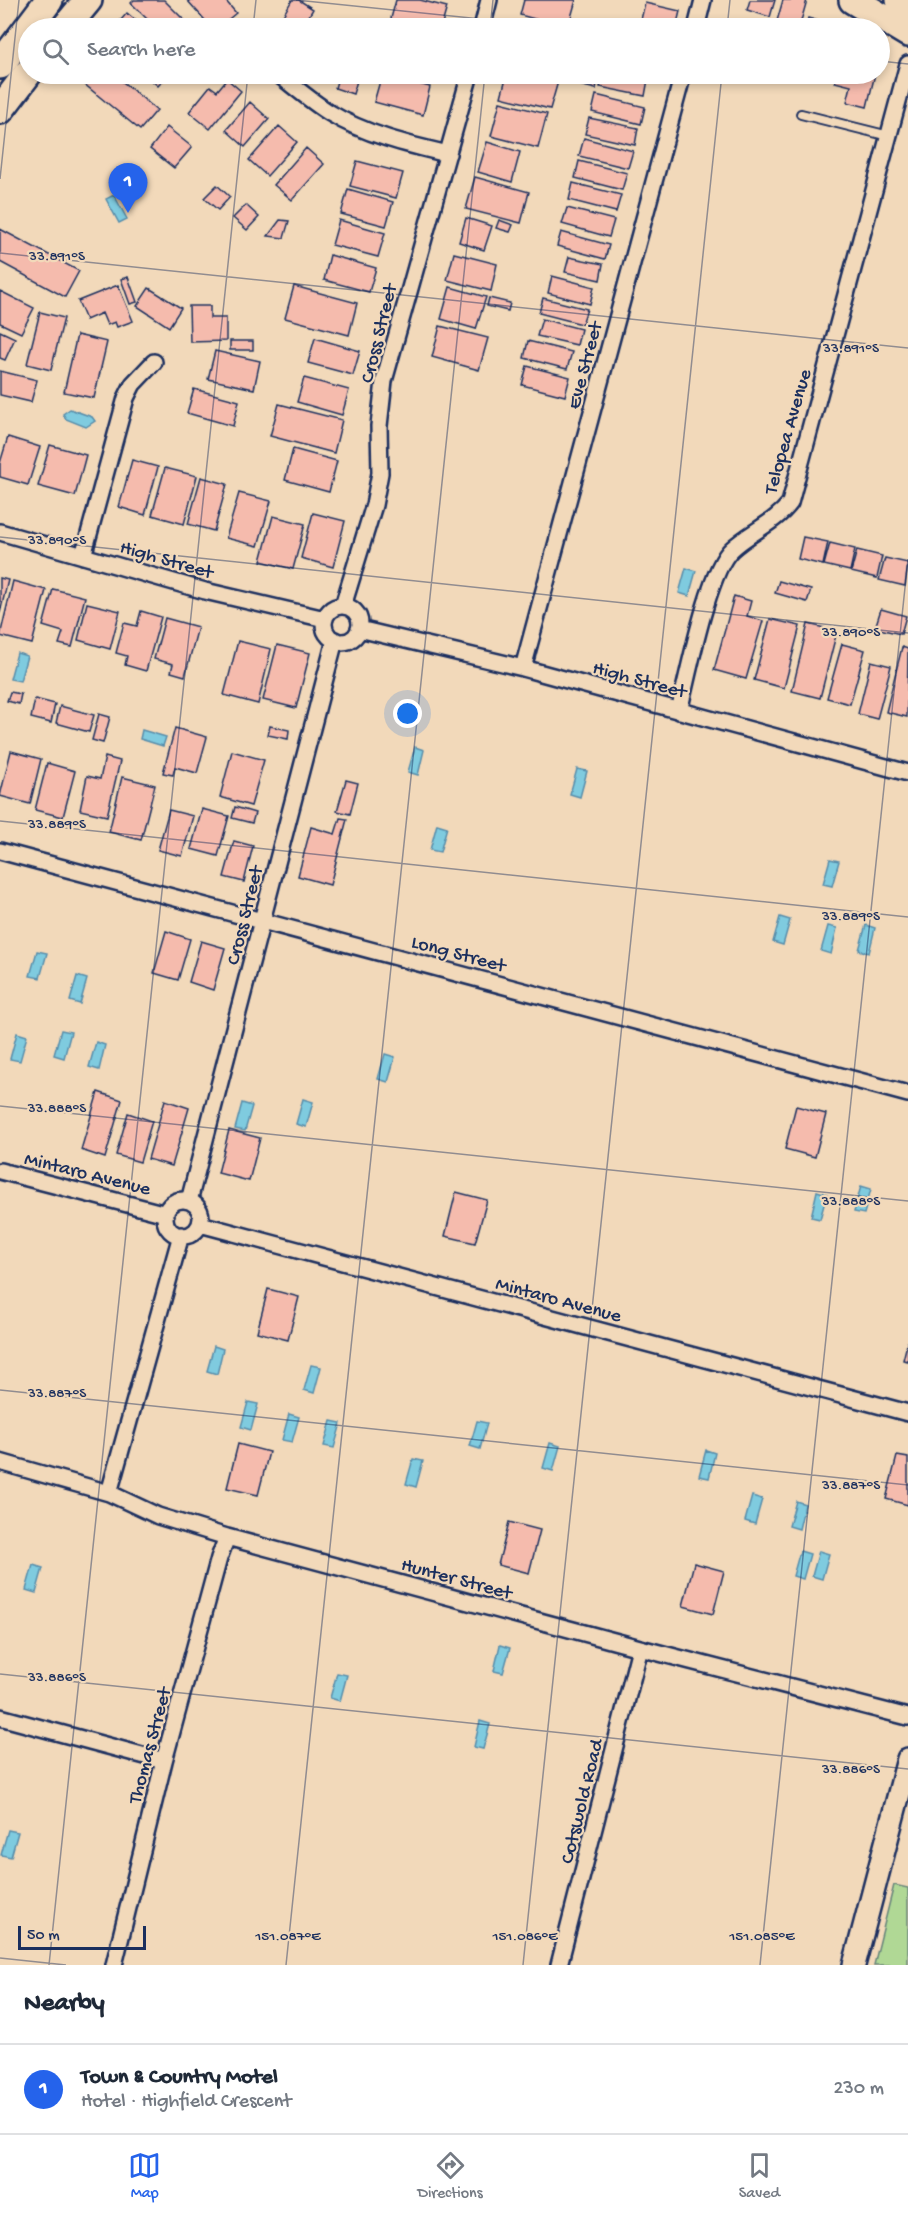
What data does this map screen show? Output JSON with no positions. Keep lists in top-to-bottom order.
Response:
{
  "streets": {
    "street": [
      "Cross Street",
      "Eve Street",
      "Telopea Avenue",
      "High Street",
      "Long Street",
      "Mintaro Avenue",
      "Hunter Street",
      "Thomas Street",
      "Cotswold Road"
    ]
  },
  "crossings": [
    ["Cross Street", "High Street"],
    ["Cross Street", "Long Street"],
    ["Cross Street", "Mintaro Avenue"],
    ["Eve Street", "High Street"],
    ["Telopea Avenue", "High Street"],
    ["Hunter Street", "Thomas Street"],
    ["Hunter Street", "Cotswold Road"]
  ],
  "scale_bar": "50 m",
  "page": {
    "search": "Search here",
    "pins": "1",
    "scale": "50 m",
    "heading": "Nearby",
    "list": [
      {
        "mark": "1",
        "name": "Town & Country Motel",
        "note": "Hotel · Highfield Crescent",
        "value": "230 m"
      }
    ],
    "nav": ["Map", "Directions", "Saved"]
  },
  "coordinates": [
    "33.891°S",
    "33.890°S",
    "33.889°S",
    "33.888°S",
    "33.887°S",
    "33.886°S",
    "151.087°E",
    "151.086°E",
    "151.085°E"
  ]
}
